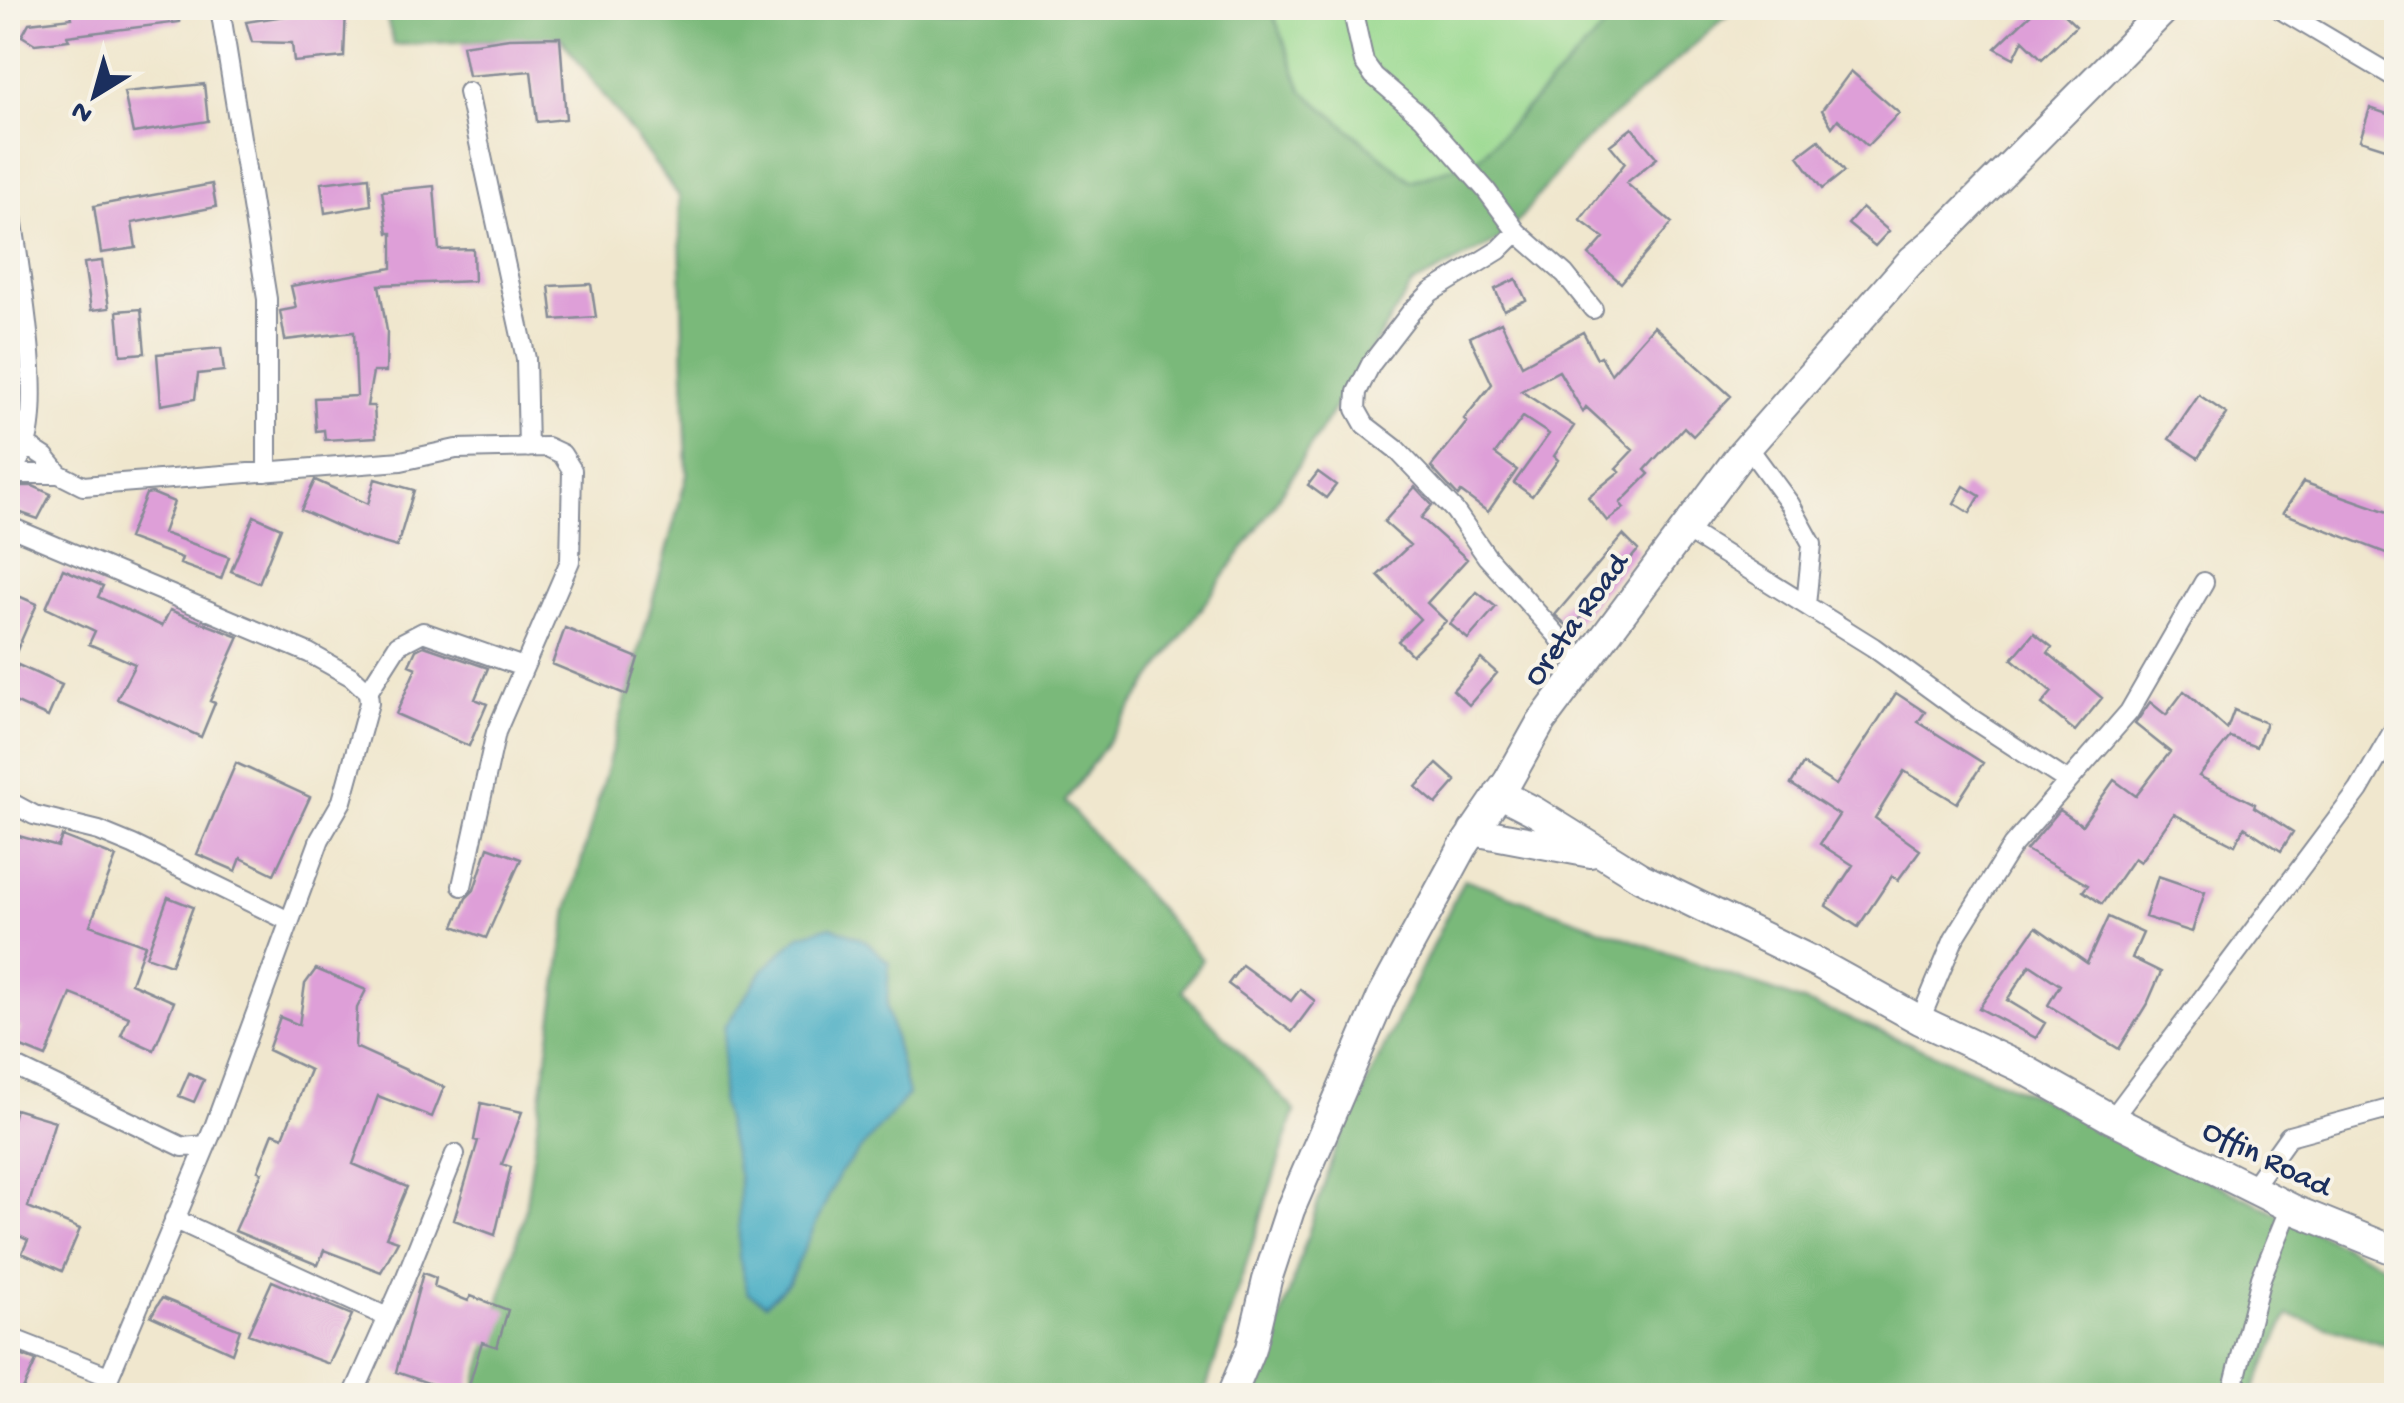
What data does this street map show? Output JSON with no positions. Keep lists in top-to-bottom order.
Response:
{
  "streets": {
    "street": ["Oreta Road", "Offin Road"]
  },
  "north": "bottom left"
}
